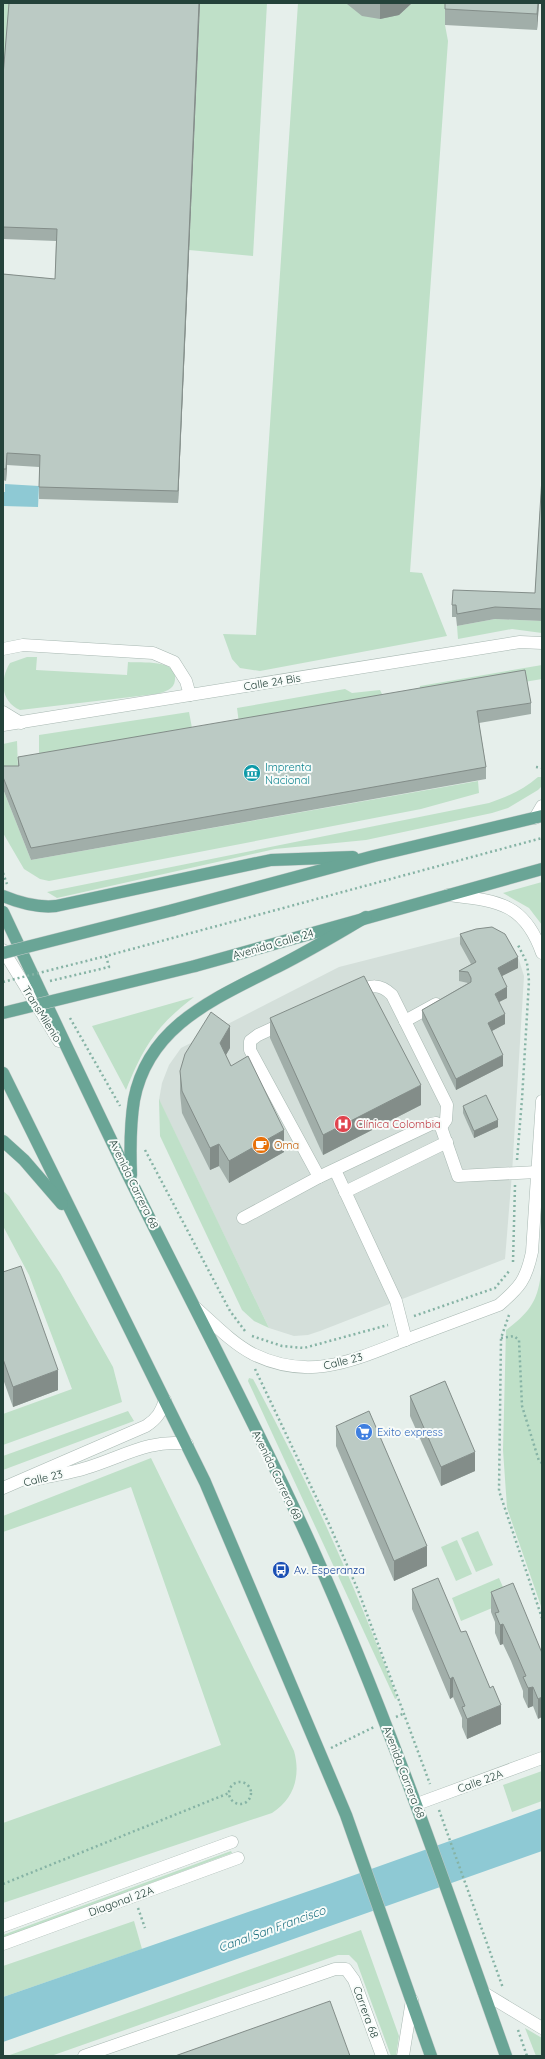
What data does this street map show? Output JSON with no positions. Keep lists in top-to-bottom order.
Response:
{
  "streets": {
    "main road": ["Avenida Calle 24", "Avenida Carrera 68"],
    "street": [
      "Calle 24 Bis",
      "TransMilenio",
      "Calle 23",
      "Calle 22A",
      "Diagonal 22A",
      "Carrera 68"
    ]
  },
  "crossings": [
    ["TransMilenio", "Avenida Carrera 68"],
    ["Avenida Carrera 68", "Calle 23"],
    ["Avenida Carrera 68", "Calle 22A"]
  ],
  "water": ["Canal San Francisco"],
  "places": {
    "museum": ["Imprenta Nacional"],
    "hospital": ["Clínica Colombia"],
    "cafe": ["Oma"],
    "supermarket": ["Exito express"],
    "bus stop": ["Av. Esperanza"]
  }
}
